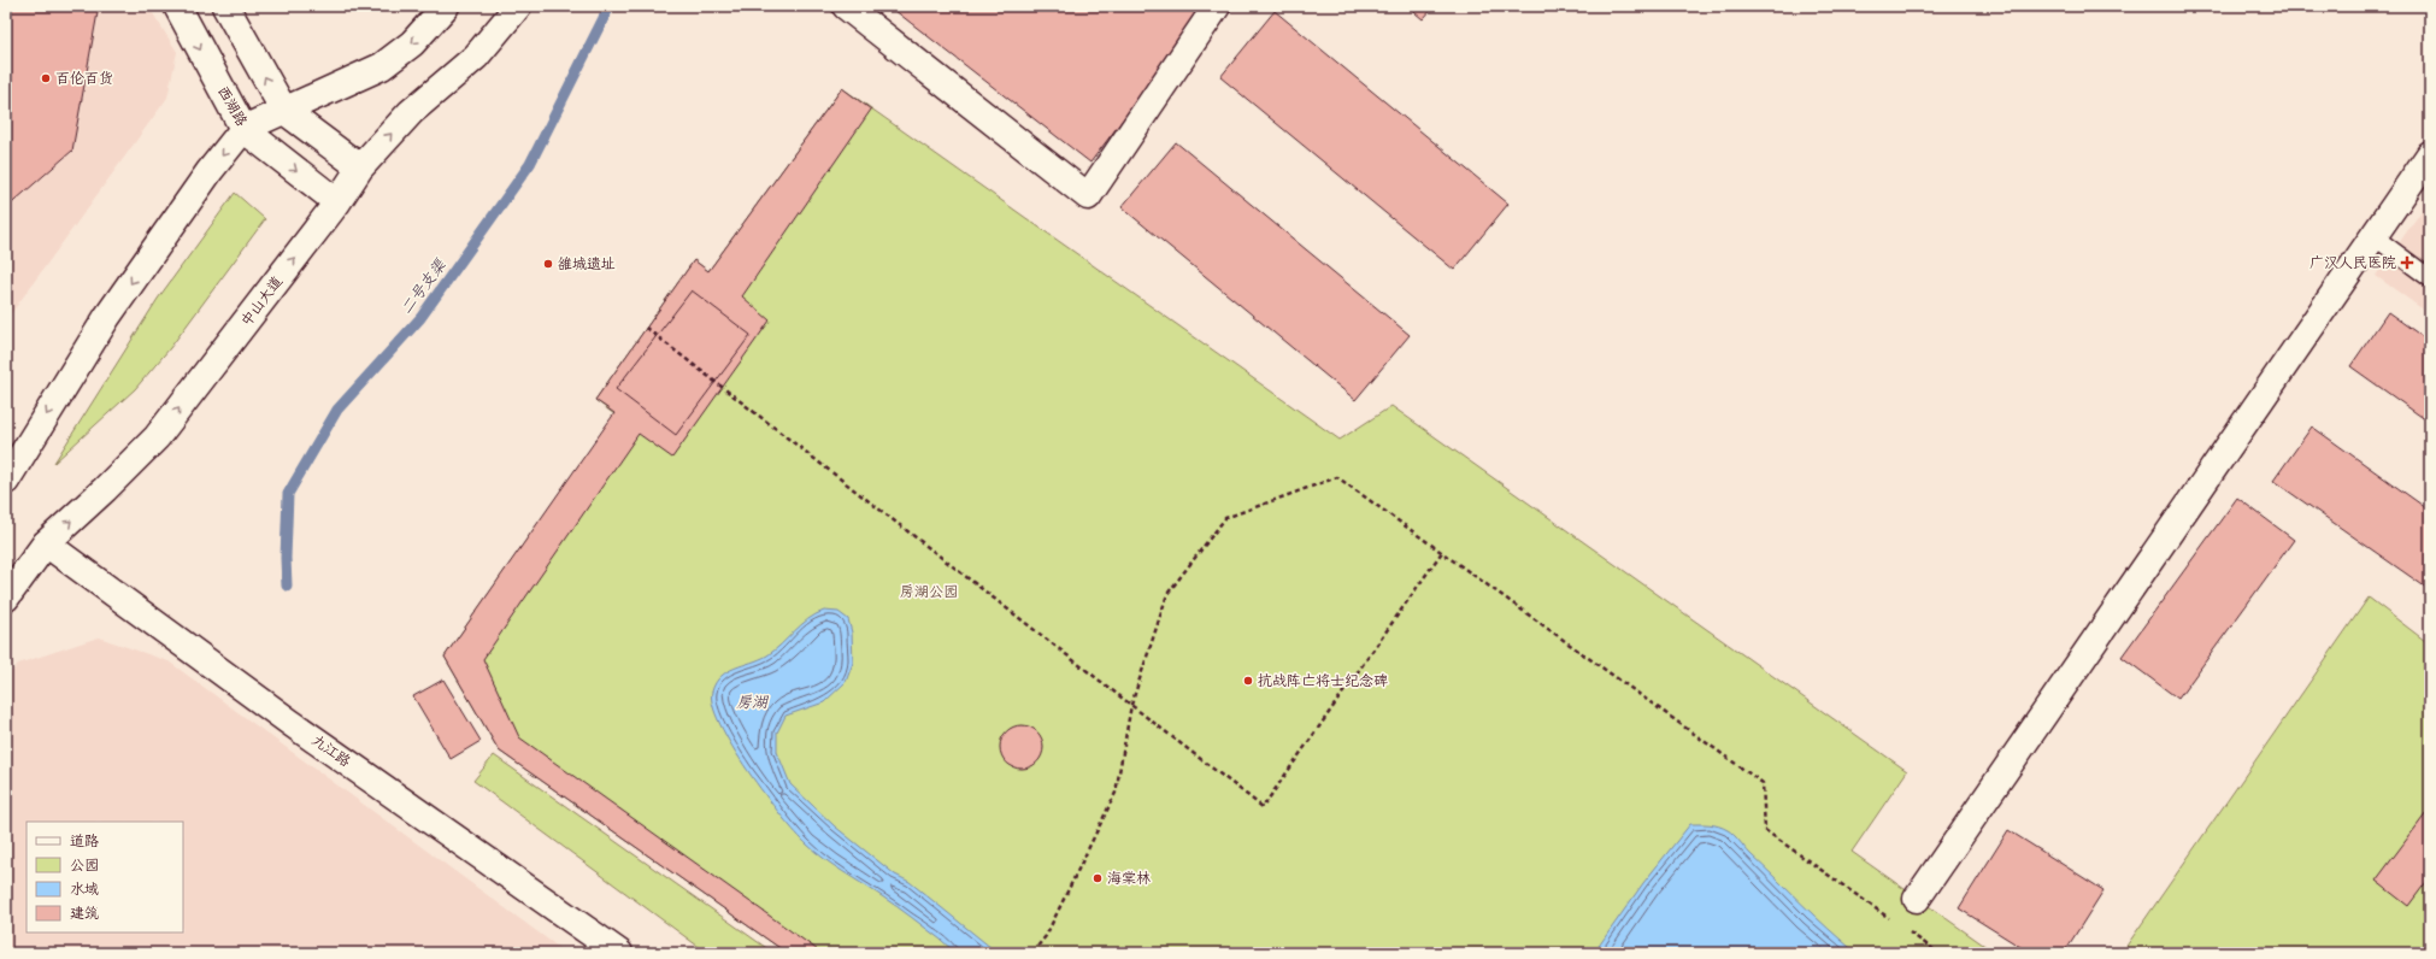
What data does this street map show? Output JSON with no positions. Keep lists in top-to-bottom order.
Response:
{
  "streets": {
    "street": ["西湖路", "中山大道", "九江路"]
  },
  "crossings": [
    ["西湖路", "中山大道"],
    ["中山大道", "九江路"]
  ],
  "water": ["二号支渠", "房湖"],
  "parks": ["房湖公园"],
  "places": {
    "other": [
      "百伦百货",
      "雒城遗址",
      "抗战阵亡将士纪念碑",
      "海棠林"
    ],
    "health": ["广汉人民医院"]
  },
  "legend": [
    "道路",
    "公园",
    "水域",
    "建筑"
  ]
}
